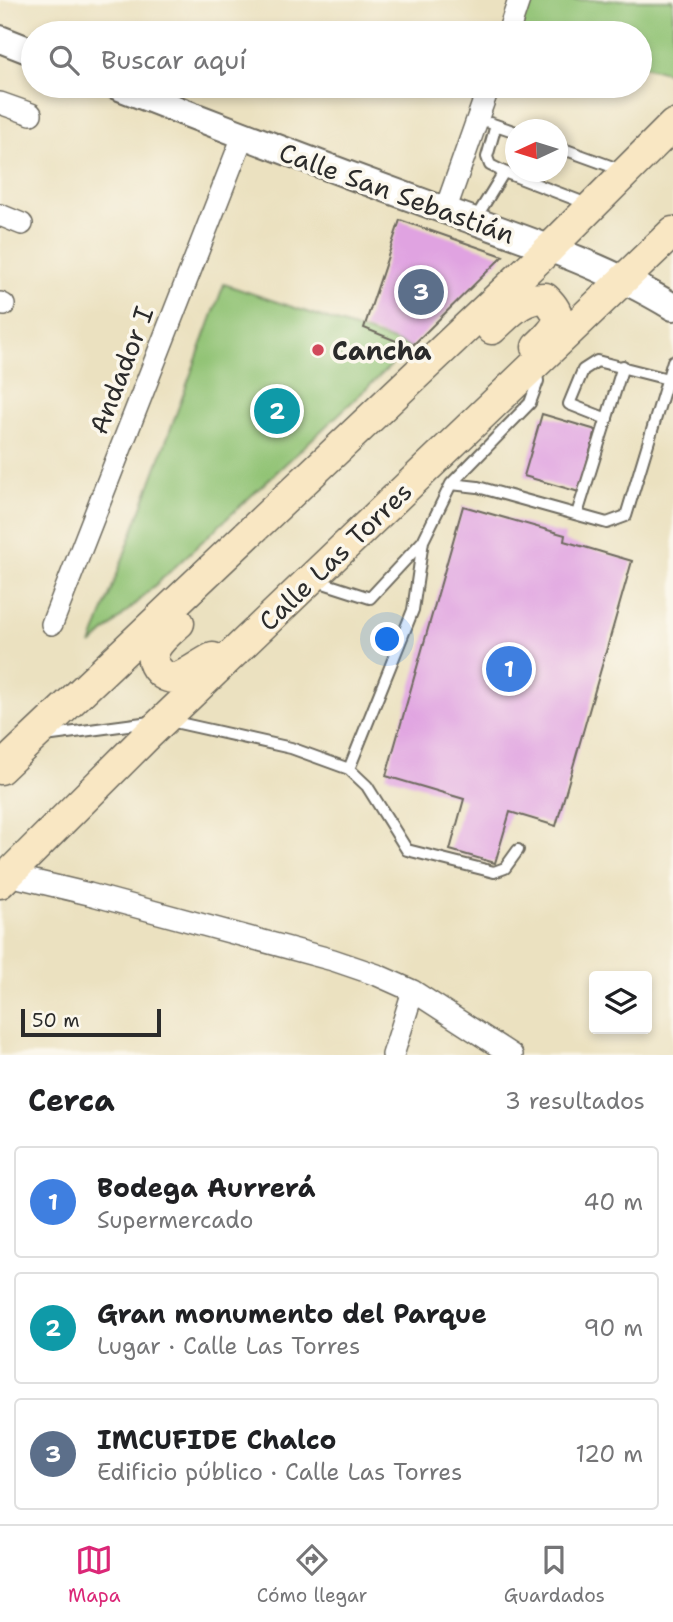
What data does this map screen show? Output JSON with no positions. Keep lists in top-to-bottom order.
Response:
{
  "streets": {
    "main road": ["Calle Las Torres"],
    "street": ["Calle San Sebastián", "Andador I"]
  },
  "crossings": [
    ["Calle San Sebastián", "Andador I"],
    ["Calle San Sebastián", "Calle Las Torres"]
  ],
  "places": ["Cancha"],
  "scale_bar": "50 m",
  "north": "left",
  "page": {
    "search": "Buscar aquí",
    "pins": ["3", "2", "1"],
    "scale": "50 m",
    "heading": ["Cerca", "3 resultados"],
    "list": [
      {
        "mark": "1",
        "name": "Bodega Aurrerá",
        "note": "Supermercado",
        "value": "40 m"
      },
      {
        "mark": "2",
        "name": "Gran monumento del Parque",
        "note": "Lugar · Calle Las Torres",
        "value": "90 m"
      },
      {
        "mark": "3",
        "name": "IMCUFIDE Chalco",
        "note": "Edificio público · Calle Las Torres",
        "value": "120 m"
      }
    ],
    "nav": ["Mapa", "Cómo llegar", "Guardados"]
  }
}
